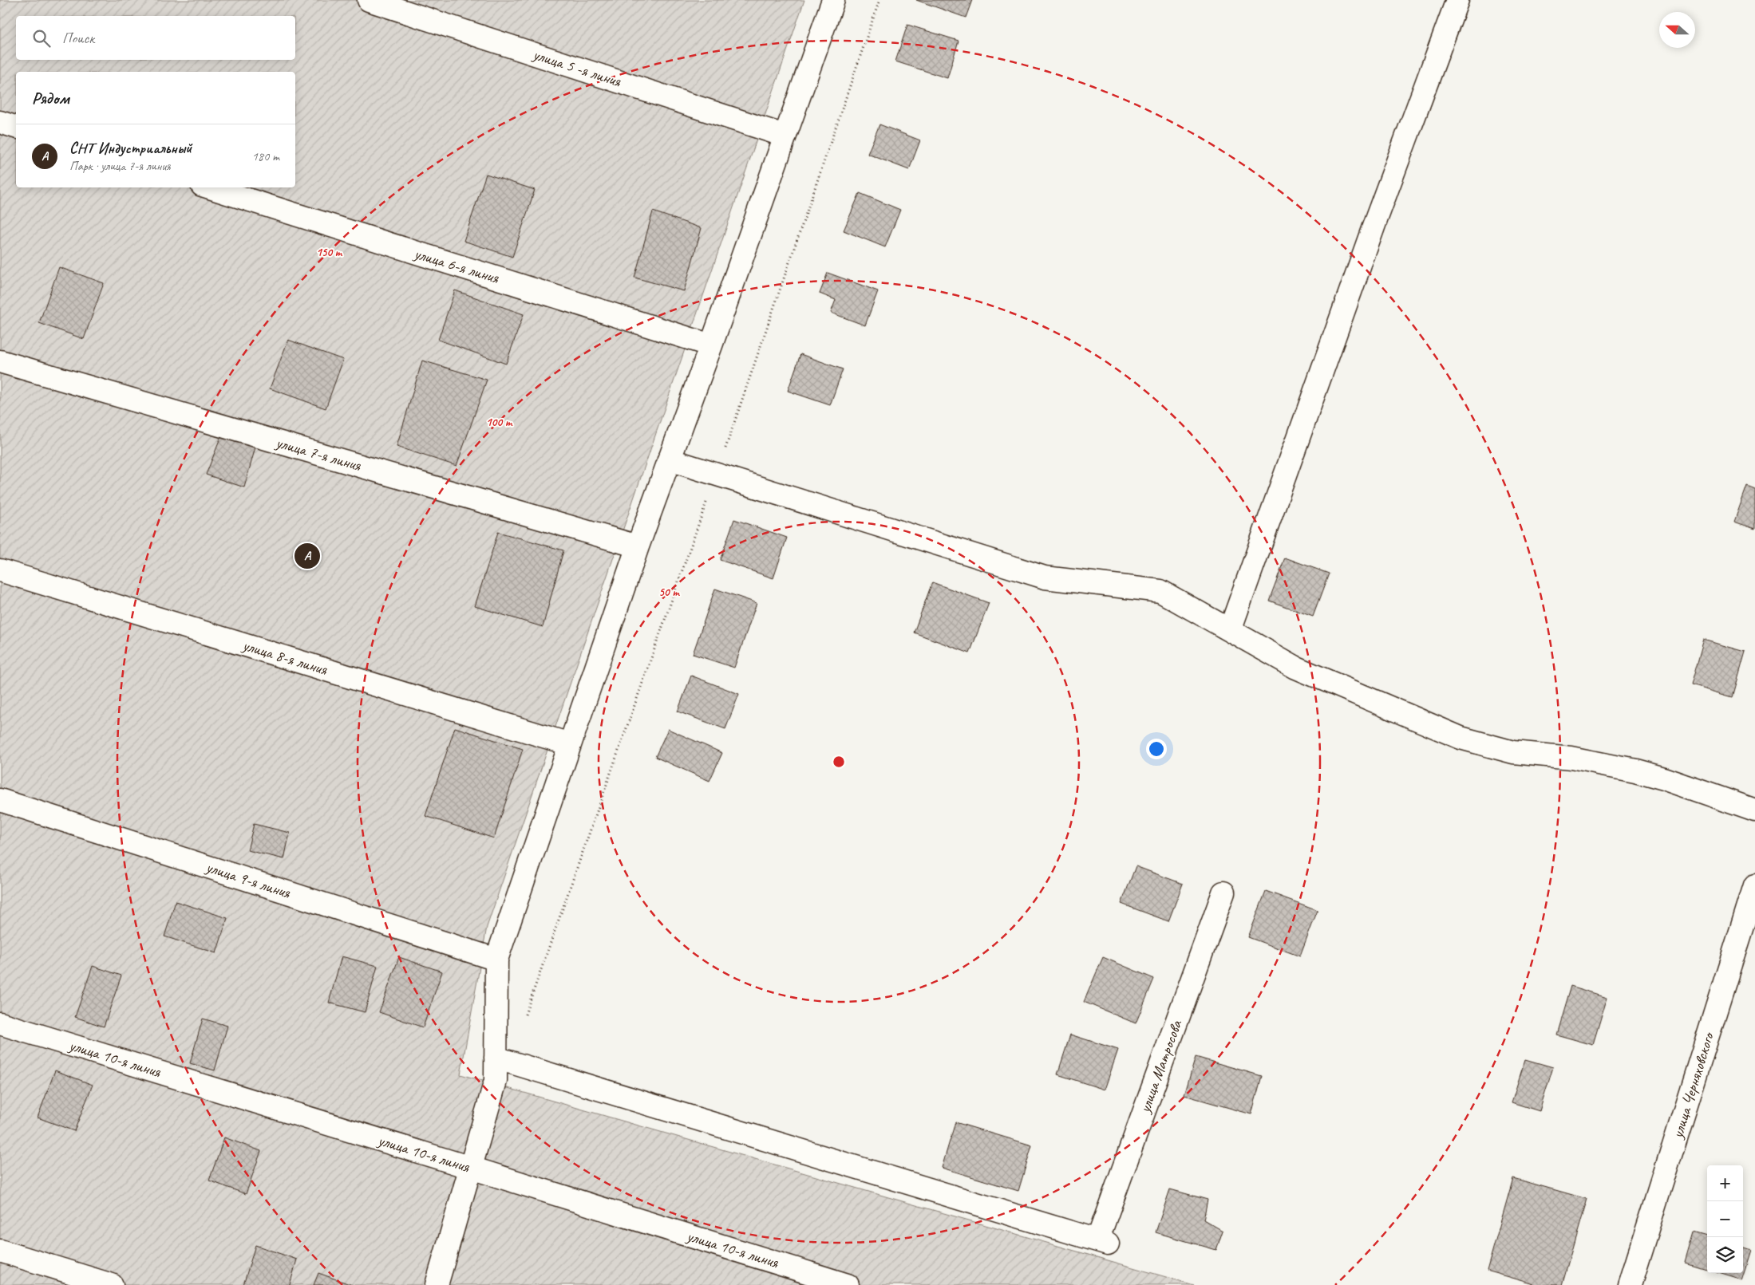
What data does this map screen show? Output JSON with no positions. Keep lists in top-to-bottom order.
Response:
{
  "streets": {
    "street": [
      "улица 5 -я линия",
      "улица 6-я линия",
      "улица 7-я линия",
      "улица 8-я линия",
      "улица 9-я линия",
      "улица 10-я линия",
      "улица Матросова",
      "улица Черняховского"
    ]
  },
  "north": "left",
  "page": {
    "search": "Поиск",
    "heading": "Рядом",
    "list": [
      {
        "mark": "A",
        "name": "СНТ Индустриальный",
        "note": "Парк · улица 7-я линия",
        "value": "180 m"
      }
    ],
    "pins": "A",
    "map_buttons": ["+", "−"]
  },
  "rings": ["150 m", "100 m", "50 m"]
}
